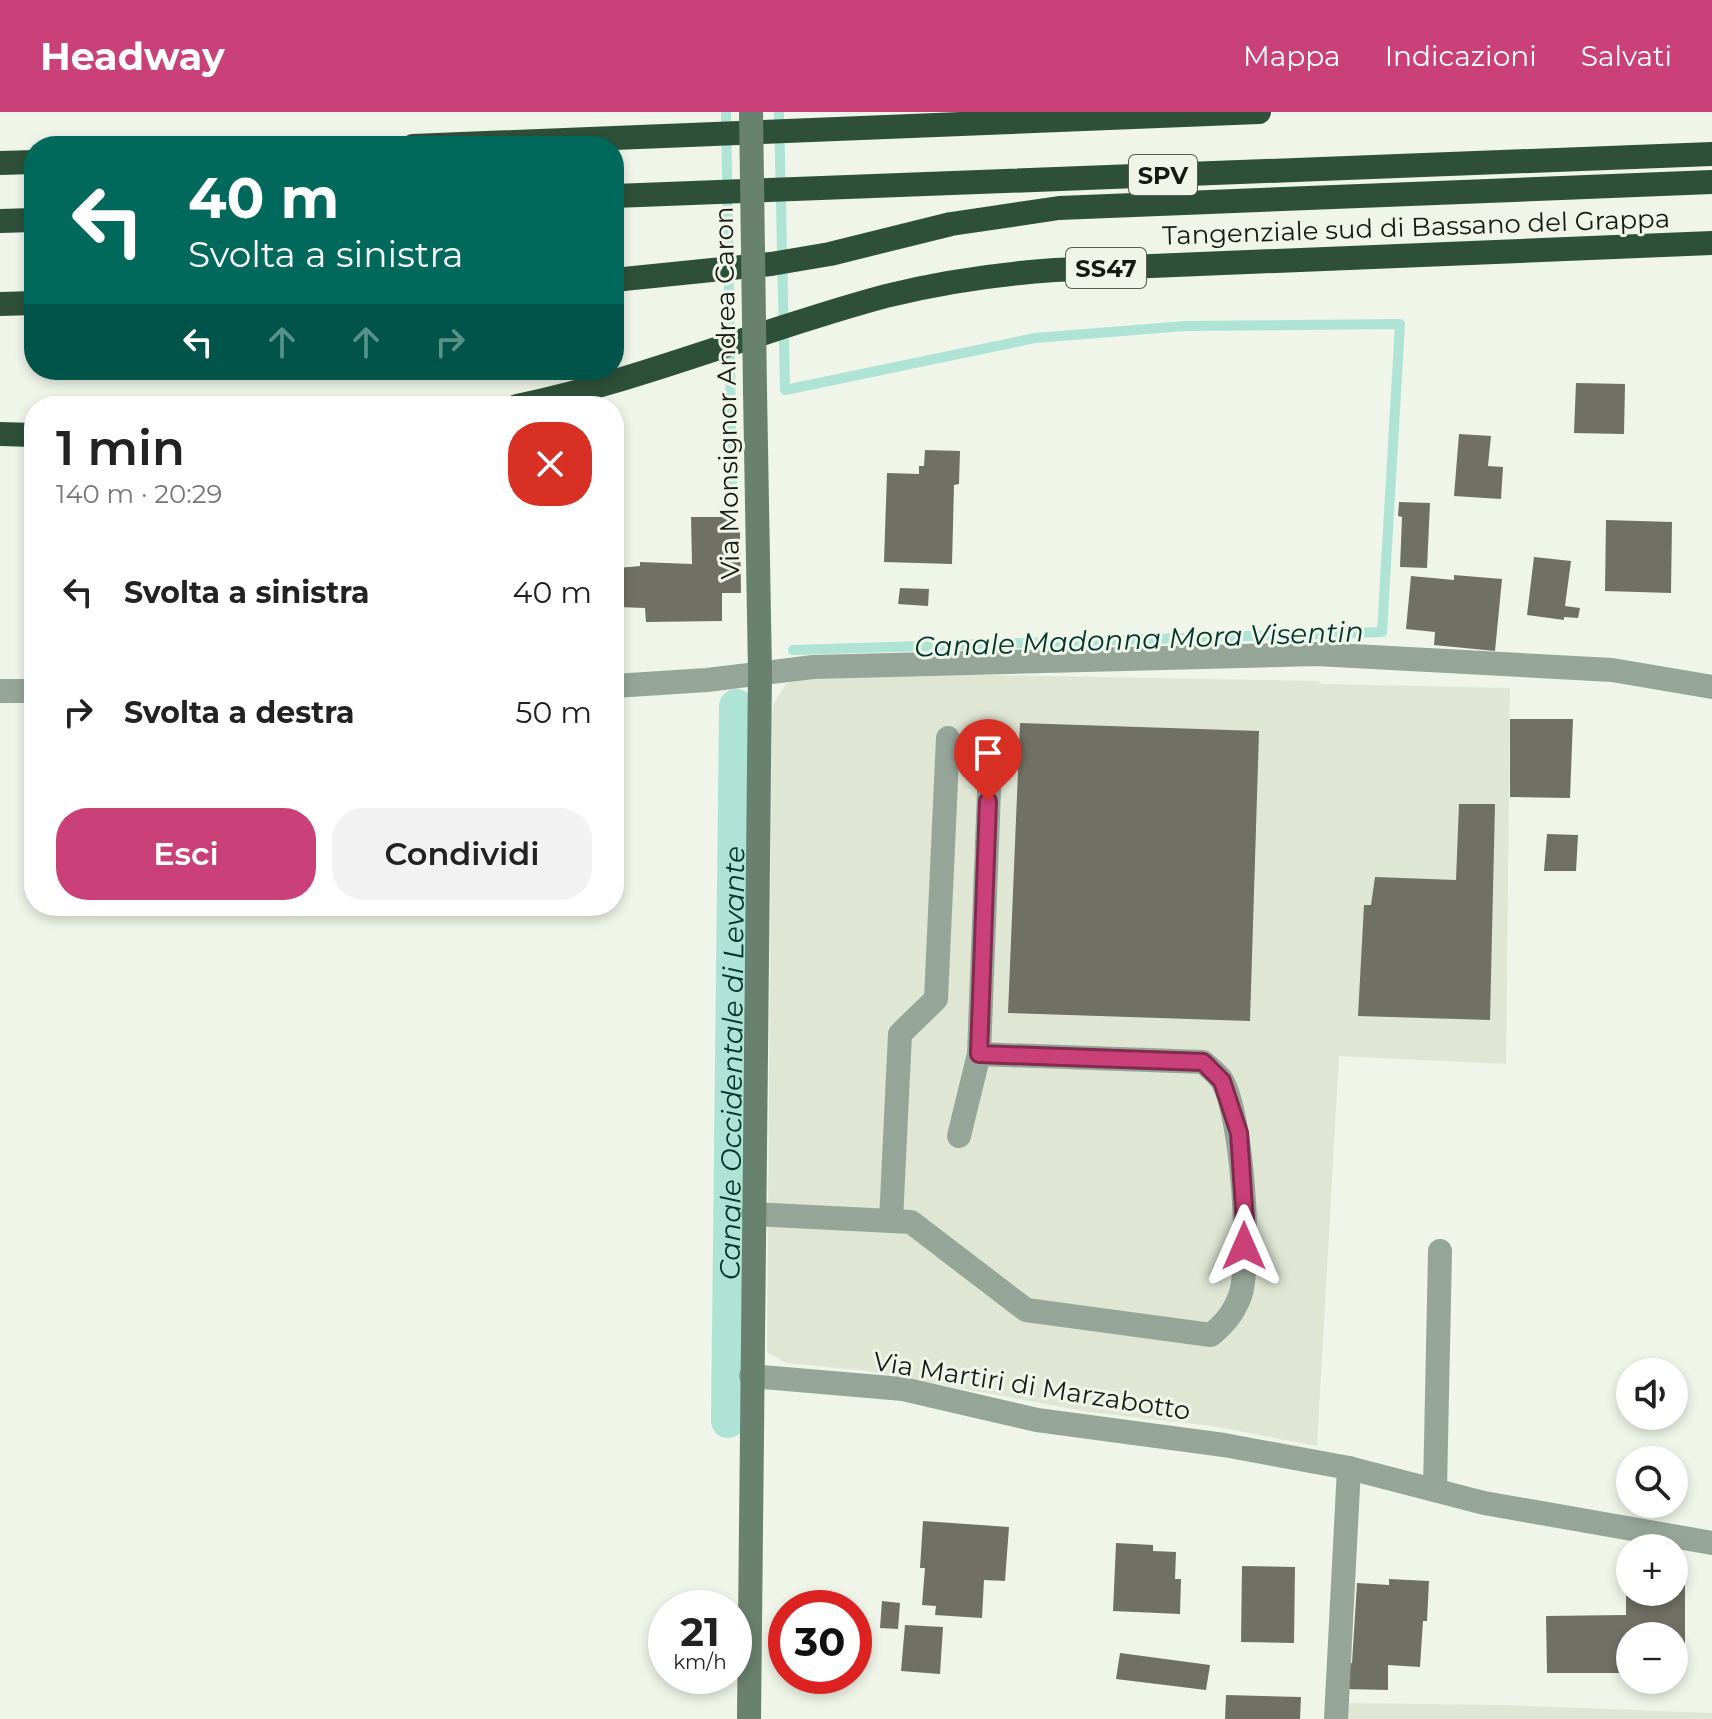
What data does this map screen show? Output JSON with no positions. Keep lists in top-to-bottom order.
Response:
{
  "streets": {
    "highway": ["SPV", "Tangenziale sud di Bassano del Grappa", "SS47"],
    "street": ["Via Monsignor Andrea Caron", "Via Martiri di Marzabotto"]
  },
  "water": ["Canale Madonna Mora Visentin", "Canale Occidentale di Levante"],
  "page": {
    "header": "Headway",
    "nav": ["Mappa", "Indicazioni", "Salvati"],
    "turn": ["40 m", "Svolta a sinistra"],
    "heading": ["1 min", "140 m · 20:29"],
    "list": [
      {
        "name": "Svolta a sinistra",
        "value": "40 m"
      },
      {
        "name": "Svolta a destra",
        "value": "50 m"
      }
    ],
    "buttons": ["Esci", "Condividi"],
    "map_buttons": ["+", "−"],
    "speed": "21 km/h",
    "limit": "30"
  }
}
